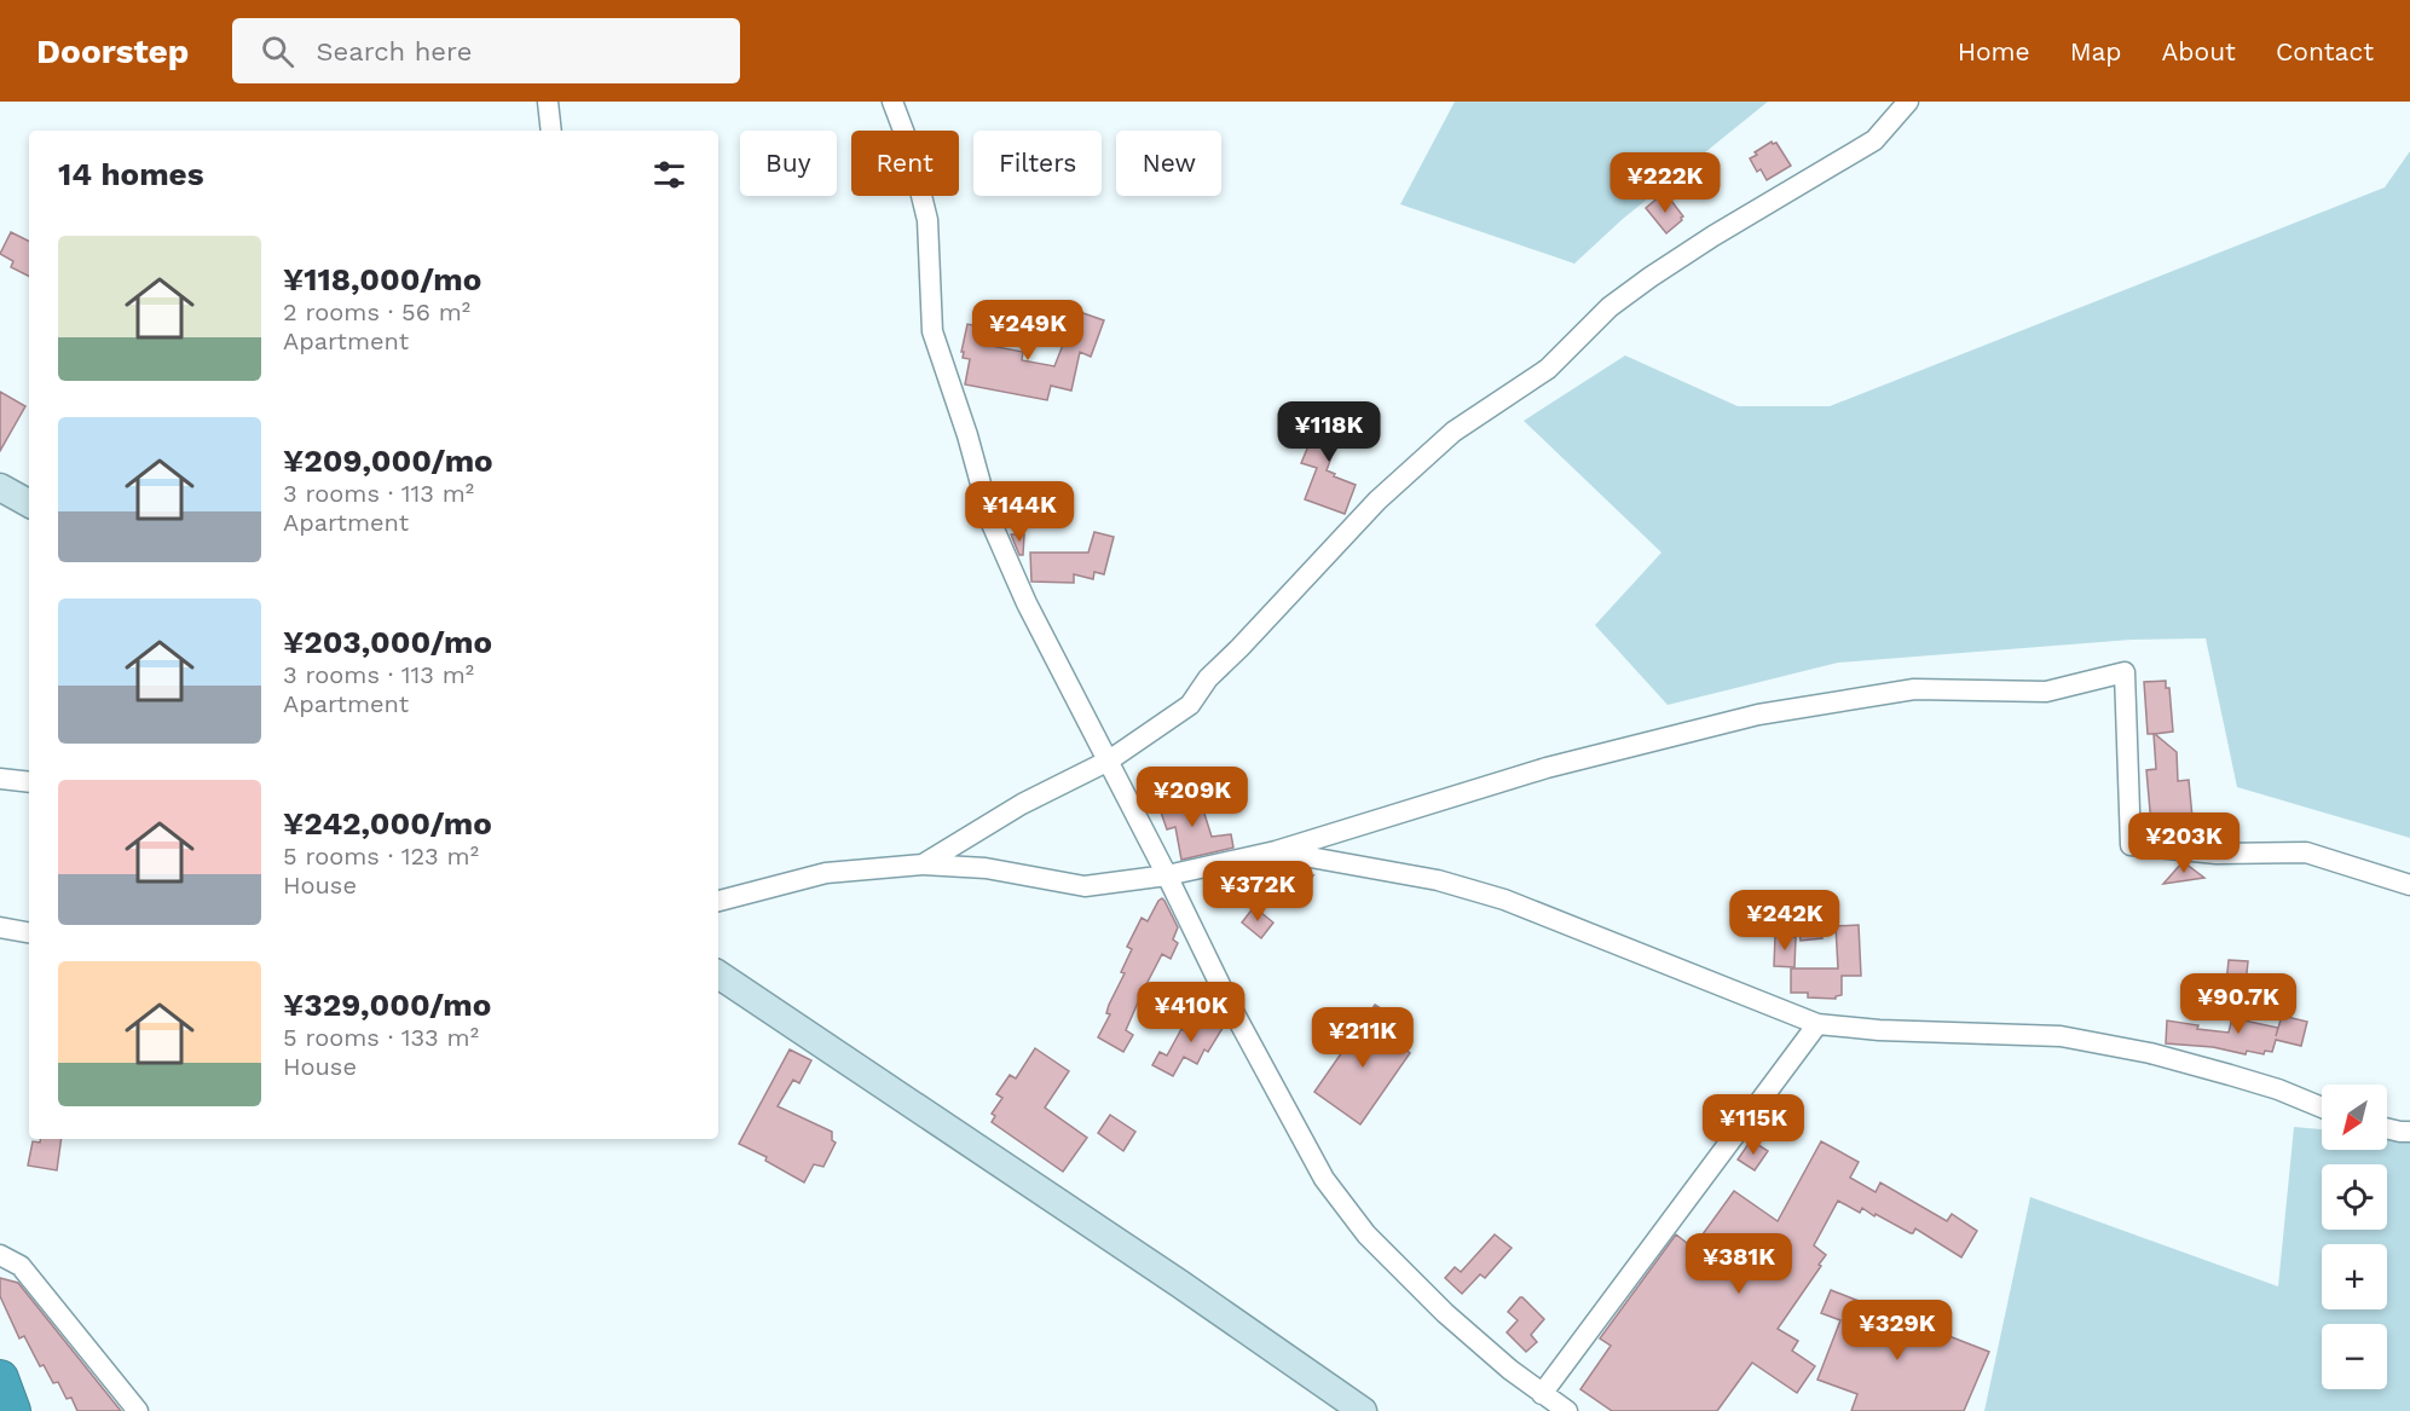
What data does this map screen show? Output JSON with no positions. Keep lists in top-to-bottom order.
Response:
{
  "north": "bottom left",
  "page": {
    "header": "Doorstep",
    "search": "Search here",
    "nav": [
      "Home",
      "Map",
      "About",
      "Contact"
    ],
    "chip": [
      "Buy",
      "Rent",
      "Filters",
      "New"
    ],
    "heading": "14 homes",
    "price": [
      "¥222K",
      "¥249K",
      "¥118K",
      "¥144K",
      "¥209K",
      "¥203K",
      "¥372K",
      "¥242K",
      "¥90.7K",
      "¥410K",
      "¥211K",
      "¥115K",
      "¥381K",
      "¥329K"
    ],
    "list": [
      {
        "name": "¥118,000/mo",
        "note": "2 rooms · 56 m² · Apartment"
      },
      {
        "name": "¥209,000/mo",
        "note": "3 rooms · 113 m² · Apartment"
      },
      {
        "name": "¥203,000/mo",
        "note": "3 rooms · 113 m² · Apartment"
      },
      {
        "name": "¥242,000/mo",
        "note": "5 rooms · 123 m² · House"
      },
      {
        "name": "¥329,000/mo",
        "note": "5 rooms · 133 m² · House"
      }
    ],
    "map_buttons": ["+", "−"]
  }
}
